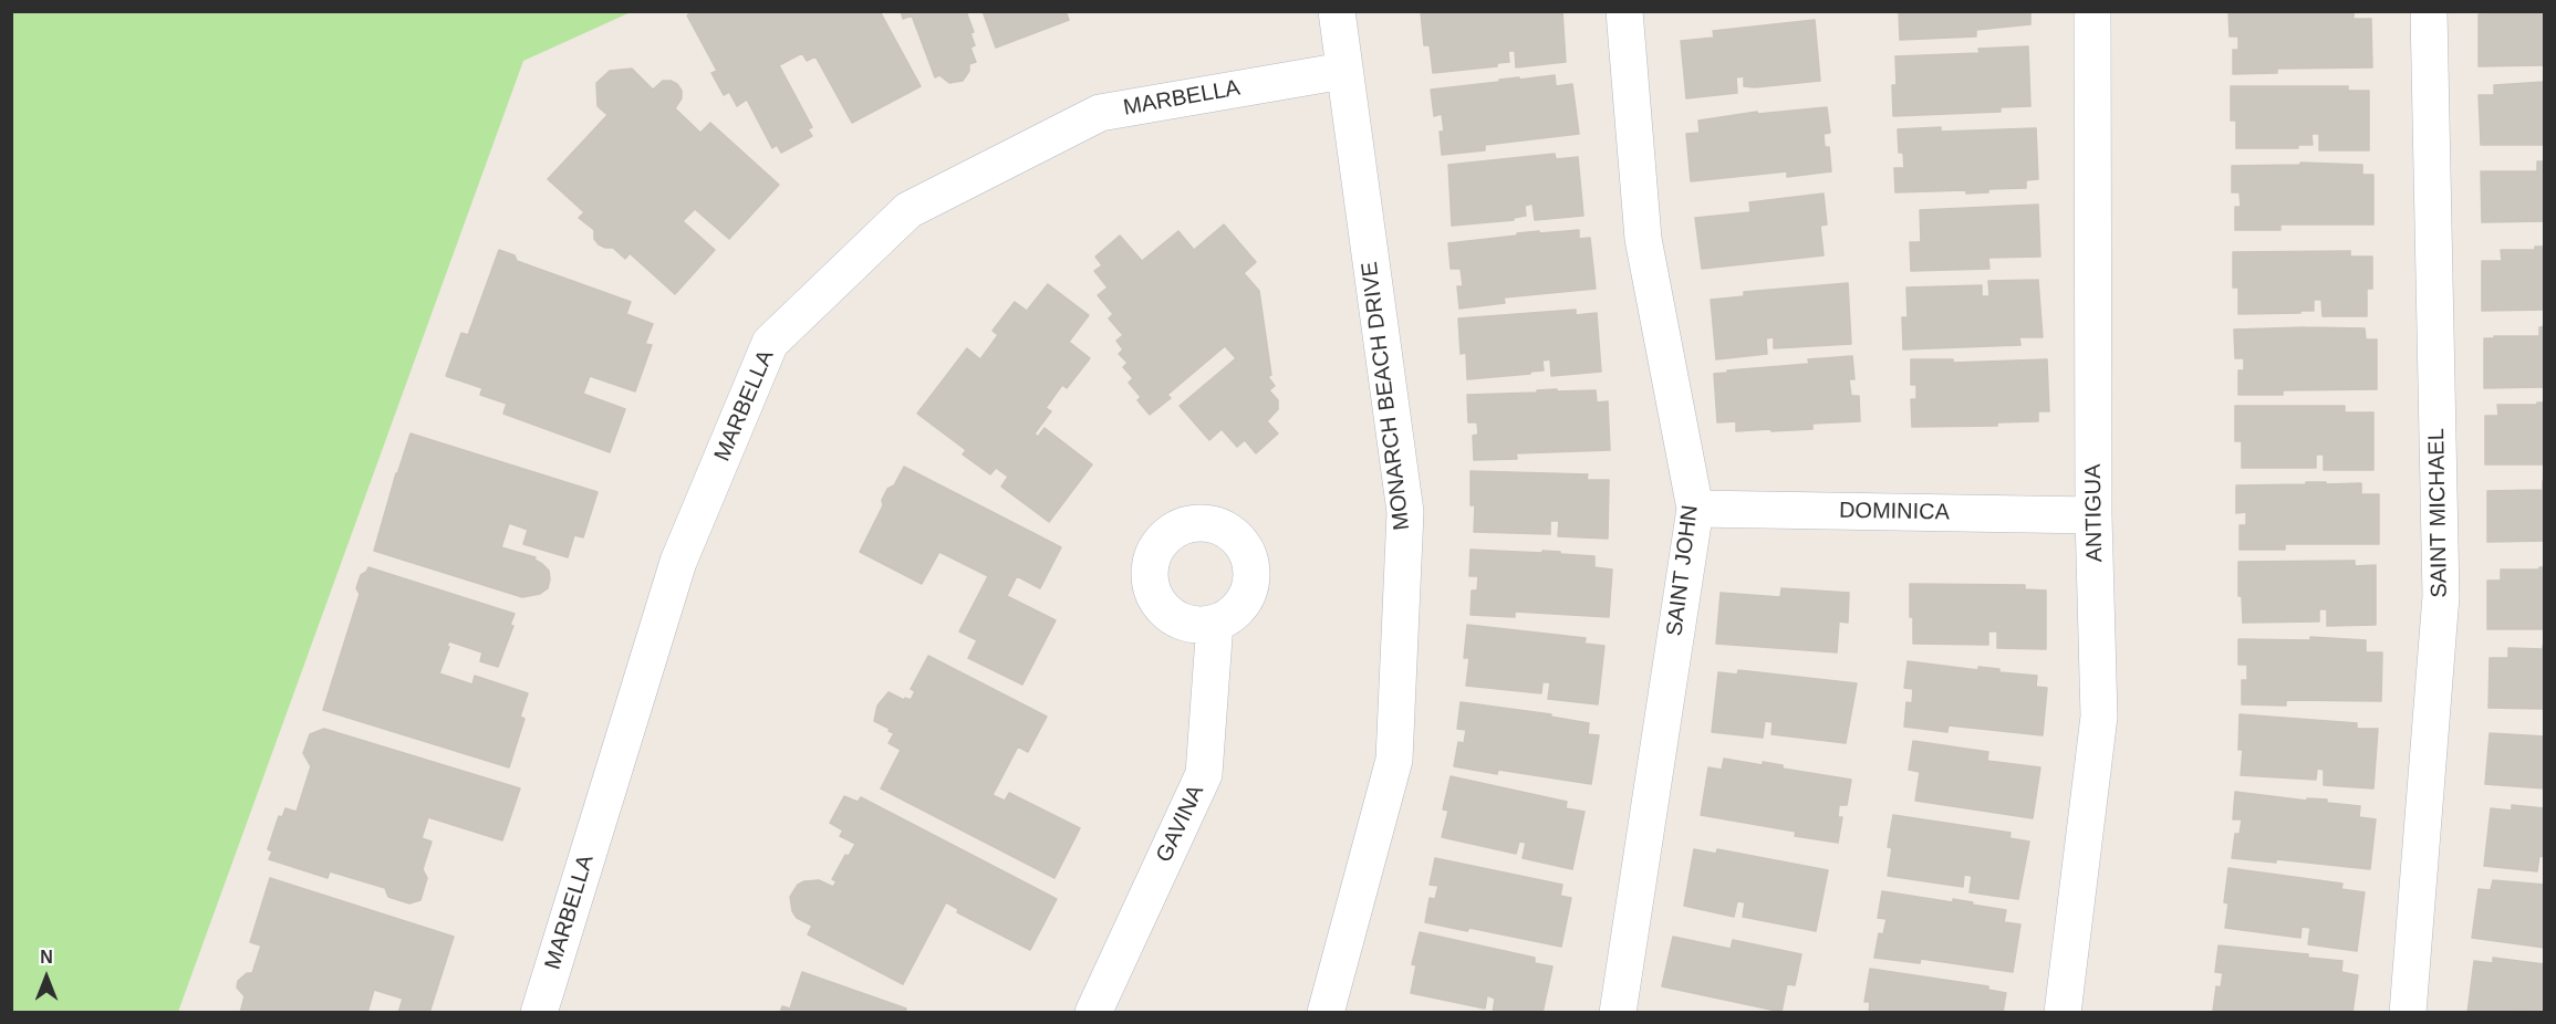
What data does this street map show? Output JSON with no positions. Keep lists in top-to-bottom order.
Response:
{
  "streets": {
    "street": [
      "MARBELLA",
      "MONARCH BEACH DRIVE",
      "DOMINICA",
      "ANTIGUA",
      "SAINT MICHAEL",
      "SAINT JOHN",
      "GAVINA"
    ]
  },
  "crossings": [
    ["MARBELLA", "MONARCH BEACH DRIVE"],
    ["DOMINICA", "ANTIGUA"],
    ["DOMINICA", "SAINT JOHN"]
  ],
  "north": "top"
}
